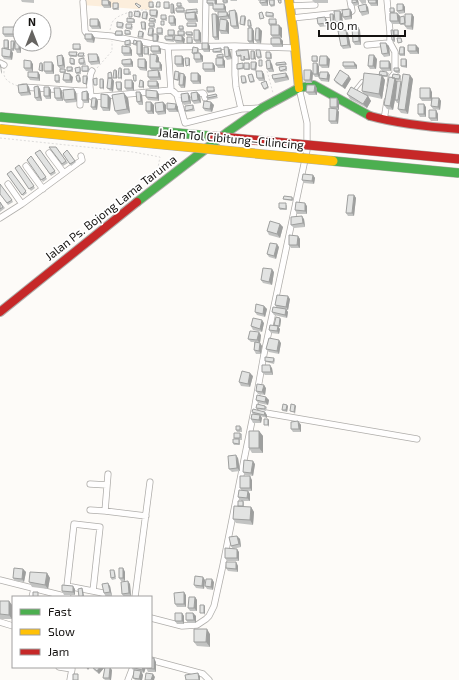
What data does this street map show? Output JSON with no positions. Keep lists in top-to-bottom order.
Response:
{
  "streets": {
    "main road": ["Jalan Tol Cibitung–Cilincing", "Jalan Ps. Bojong Lama Taruma"]
  },
  "legend": ["Fast", "Slow", "Jam"],
  "scale_bar": "100 m",
  "north": "top"
}
